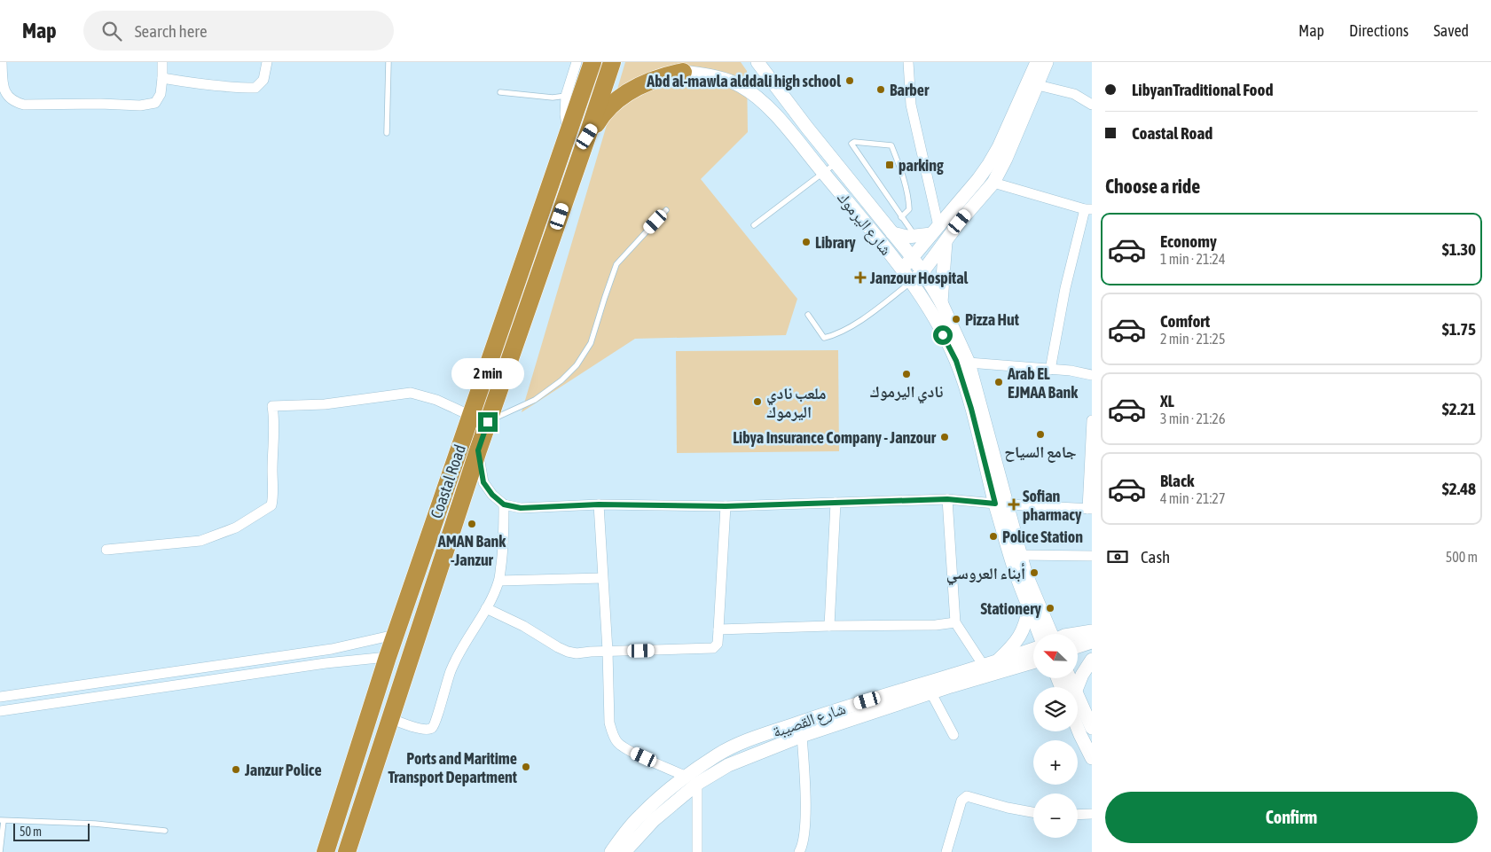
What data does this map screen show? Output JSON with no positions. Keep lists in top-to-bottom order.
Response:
{
  "streets": {
    "highway": ["Coastal Road"],
    "main road": ["شارع اليرموك", "شارع القصيبة"]
  },
  "places": {
    "other": [
      "Abd al-mawla alddali high school",
      "Barber",
      "Library",
      "Pizza Hut",
      "نادي اليرموك",
      "Arab EL EJMAA Bank",
      "ملعب نادي اليرموك",
      "جامع السياح",
      "Libya Insurance Company - Janzour",
      "AMAN Bank -Janzur",
      "Police Station",
      "أبناء العروسي",
      "Stationery",
      "Ports and Maritime Transport Department",
      "Janzur Police"
    ],
    "transit": ["parking"],
    "health": ["Janzour Hospital", "Sofian pharmacy"]
  },
  "scale_bar": "50 m",
  "north": "top left",
  "page": {
    "header": "Map",
    "search": "Search here",
    "nav": ["Map", "Directions", "Saved"],
    "banner": ["LibyanTraditional Food", "Coastal Road"],
    "heading": "Choose a ride",
    "list": [
      {
        "name": "Economy",
        "note": "1 min · 21:24",
        "value": "$1.30"
      },
      {
        "name": "Comfort",
        "note": "2 min · 21:25",
        "value": "$1.75"
      },
      {
        "name": "XL",
        "note": "3 min · 21:26",
        "value": "$2.21"
      },
      {
        "name": "Black",
        "note": "4 min · 21:27",
        "value": "$2.48"
      }
    ],
    "bubble": "2 min",
    "pay": ["Cash", "500 m"],
    "map_buttons": ["+", "−"],
    "buttons": "Confirm",
    "scale": "50 m"
  }
}
